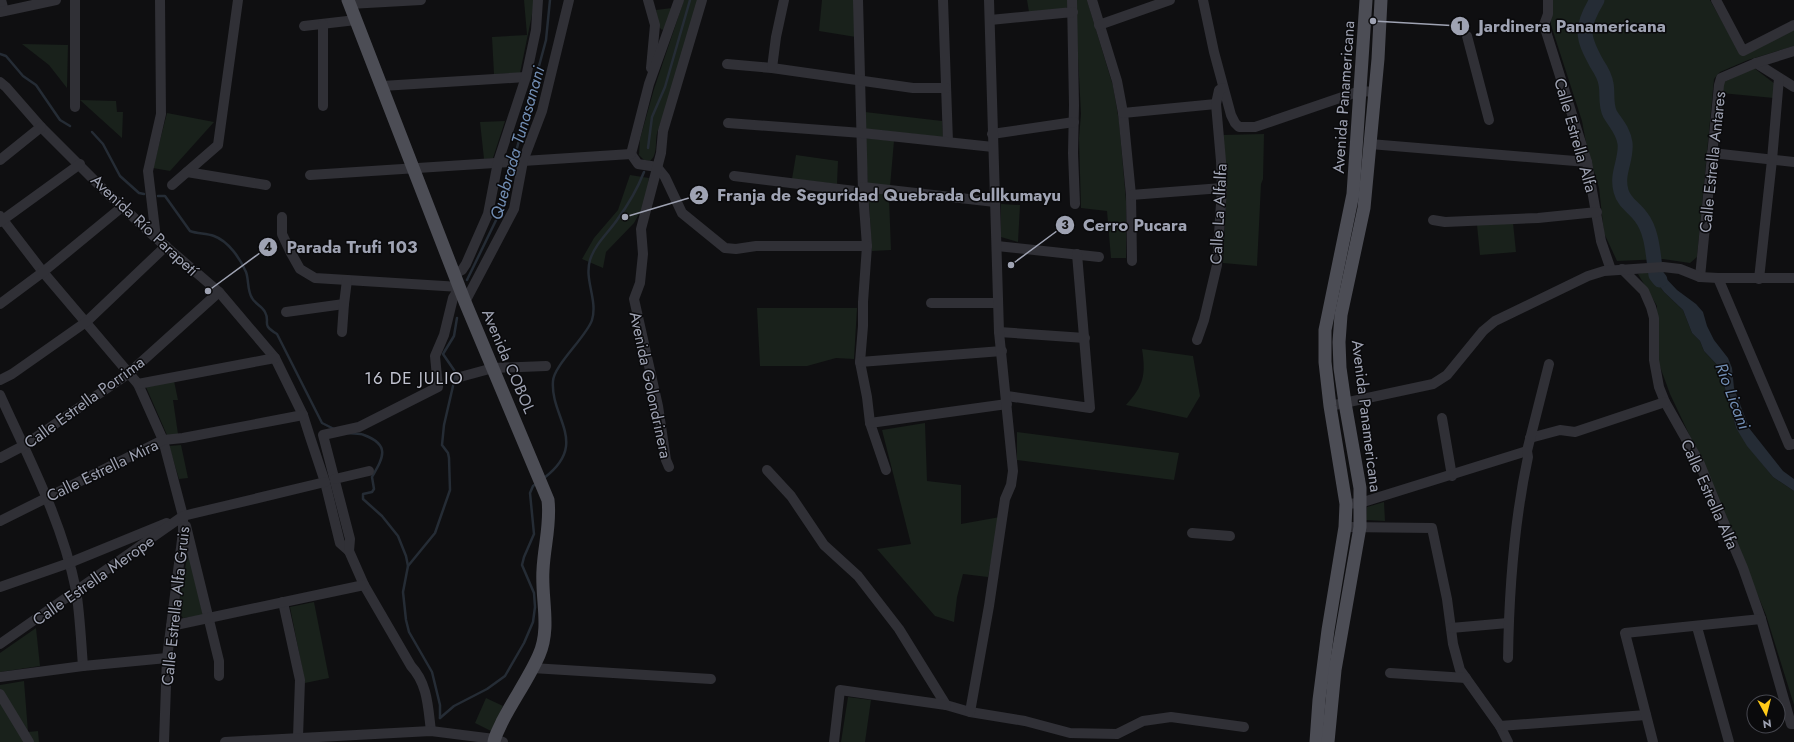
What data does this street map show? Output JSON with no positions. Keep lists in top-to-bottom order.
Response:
{
  "streets": {
    "main road": ["Avenida Panamericana", "Avenida COBOL"],
    "street": [
      "Calle Estrella Alfa",
      "Calle Estrella Antares",
      "Calle La Alfalfa",
      "Avenida Río Parapetí",
      "Avenida Golondrinera",
      "Calle Estrella Porrima",
      "Calle Estrella Mira",
      "Calle Estrella Merope",
      "Calle Estrella Alfa Gruis"
    ]
  },
  "crossings": [
    ["Avenida Río Parapetí", "Avenida COBOL"],
    ["Avenida Río Parapetí", "Calle Estrella Porrima"],
    ["Avenida Río Parapetí", "Calle Estrella Mira"],
    ["Avenida Río Parapetí", "Calle Estrella Merope"],
    ["Calle Estrella Porrima", "Calle Estrella Alfa Gruis"],
    ["Calle Estrella Mira", "Calle Estrella Alfa Gruis"],
    ["Calle Estrella Merope", "Calle Estrella Alfa Gruis"]
  ],
  "districts": ["16 DE JULIO"],
  "water": ["Quebrada Tunasanani", "Río Licani"],
  "places": [
    "Jardinera Panamericana",
    "Franja de Seguridad Quebrada Cullkumayu",
    "Cerro Pucara",
    "Parada Trufi 103"
  ],
  "north": "bottom"
}
